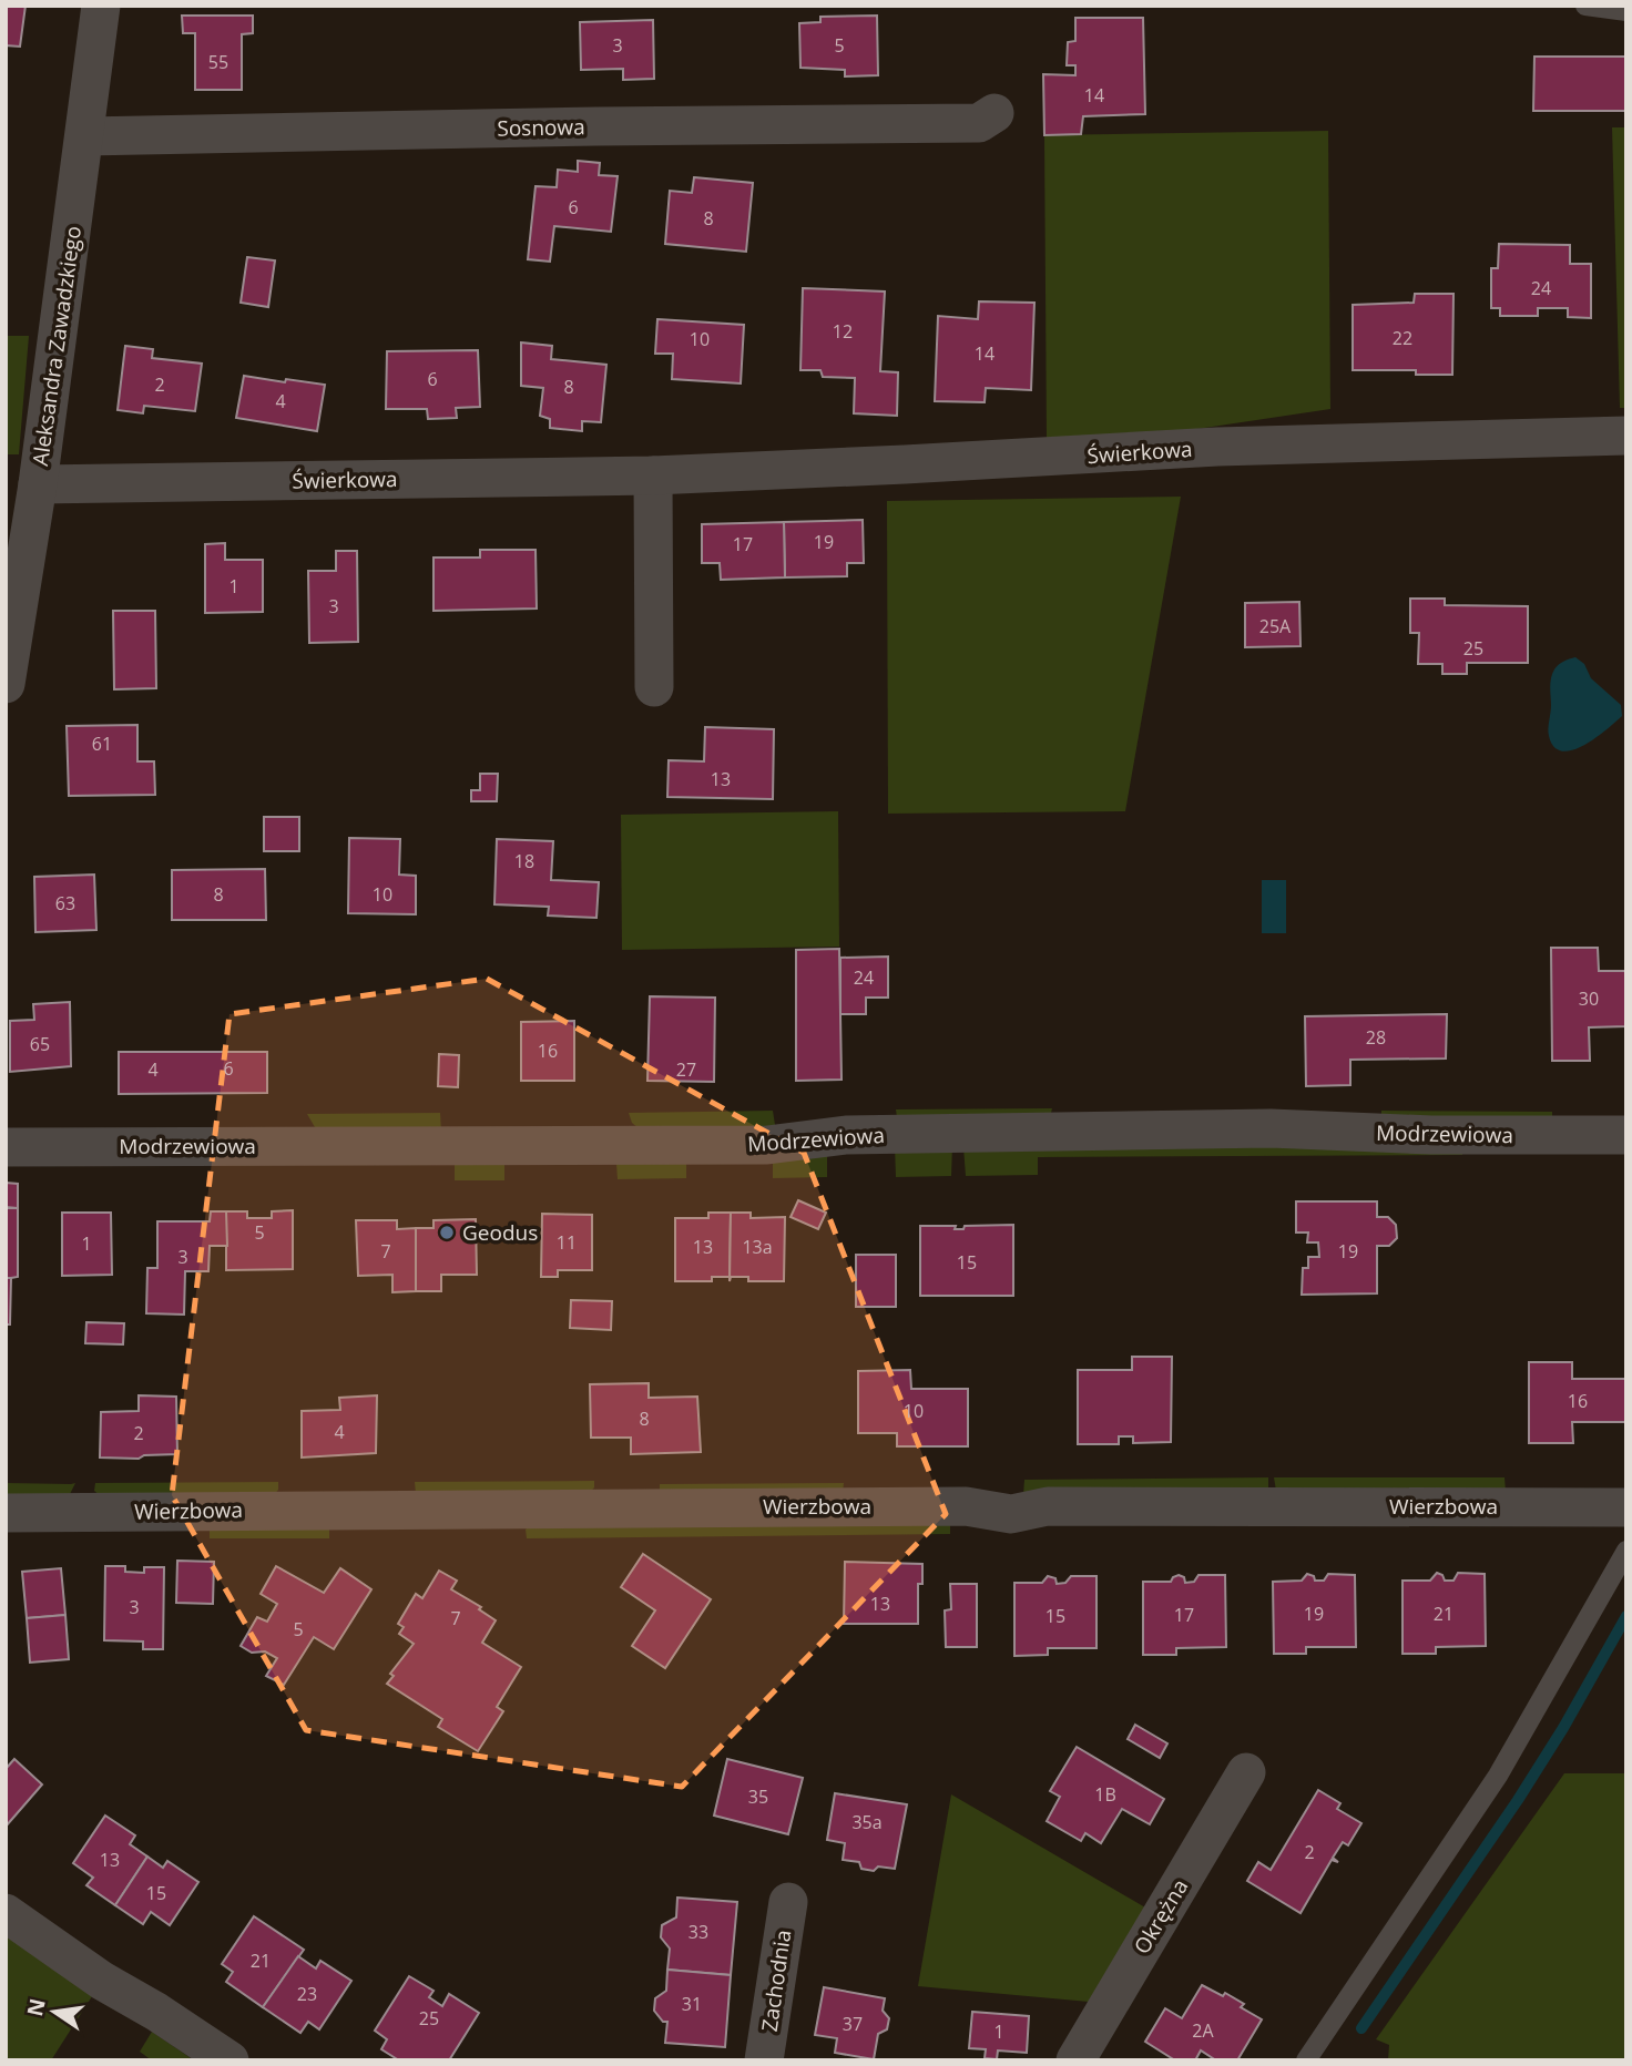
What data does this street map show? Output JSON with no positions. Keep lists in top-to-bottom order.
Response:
{
  "streets": {
    "street": [
      "Sosnowa",
      "Aleksandra Zawadzkiego",
      "Świerkowa",
      "Modrzewiowa",
      "Wierzbowa",
      "Okrężna",
      "Zachodnia"
    ]
  },
  "crossings": [
    ["Sosnowa", "Aleksandra Zawadzkiego"],
    ["Aleksandra Zawadzkiego", "Świerkowa"]
  ],
  "places": ["Geodus"],
  "house_numbers": [
    "3",
    "5",
    "55",
    "14",
    "6",
    "8",
    "24",
    "12",
    "22",
    "10",
    "14",
    "6",
    "2",
    "8",
    "4",
    "19",
    "17",
    "1",
    "3",
    "25A",
    "25",
    "61",
    "13",
    "18",
    "8",
    "10",
    "63",
    "24",
    "30",
    "28",
    "65",
    "16",
    "6",
    "4",
    "27",
    "5",
    "11",
    "1",
    "13",
    "13a",
    "7",
    "19",
    "3",
    "15",
    "16",
    "10",
    "8",
    "4",
    "2",
    "13",
    "3",
    "19",
    "21",
    "17",
    "15",
    "7",
    "5",
    "1B",
    "35",
    "35a",
    "2",
    "13",
    "15",
    "33",
    "21",
    "23",
    "31",
    "25",
    "37",
    "2A",
    "1"
  ],
  "north": "left"
}
